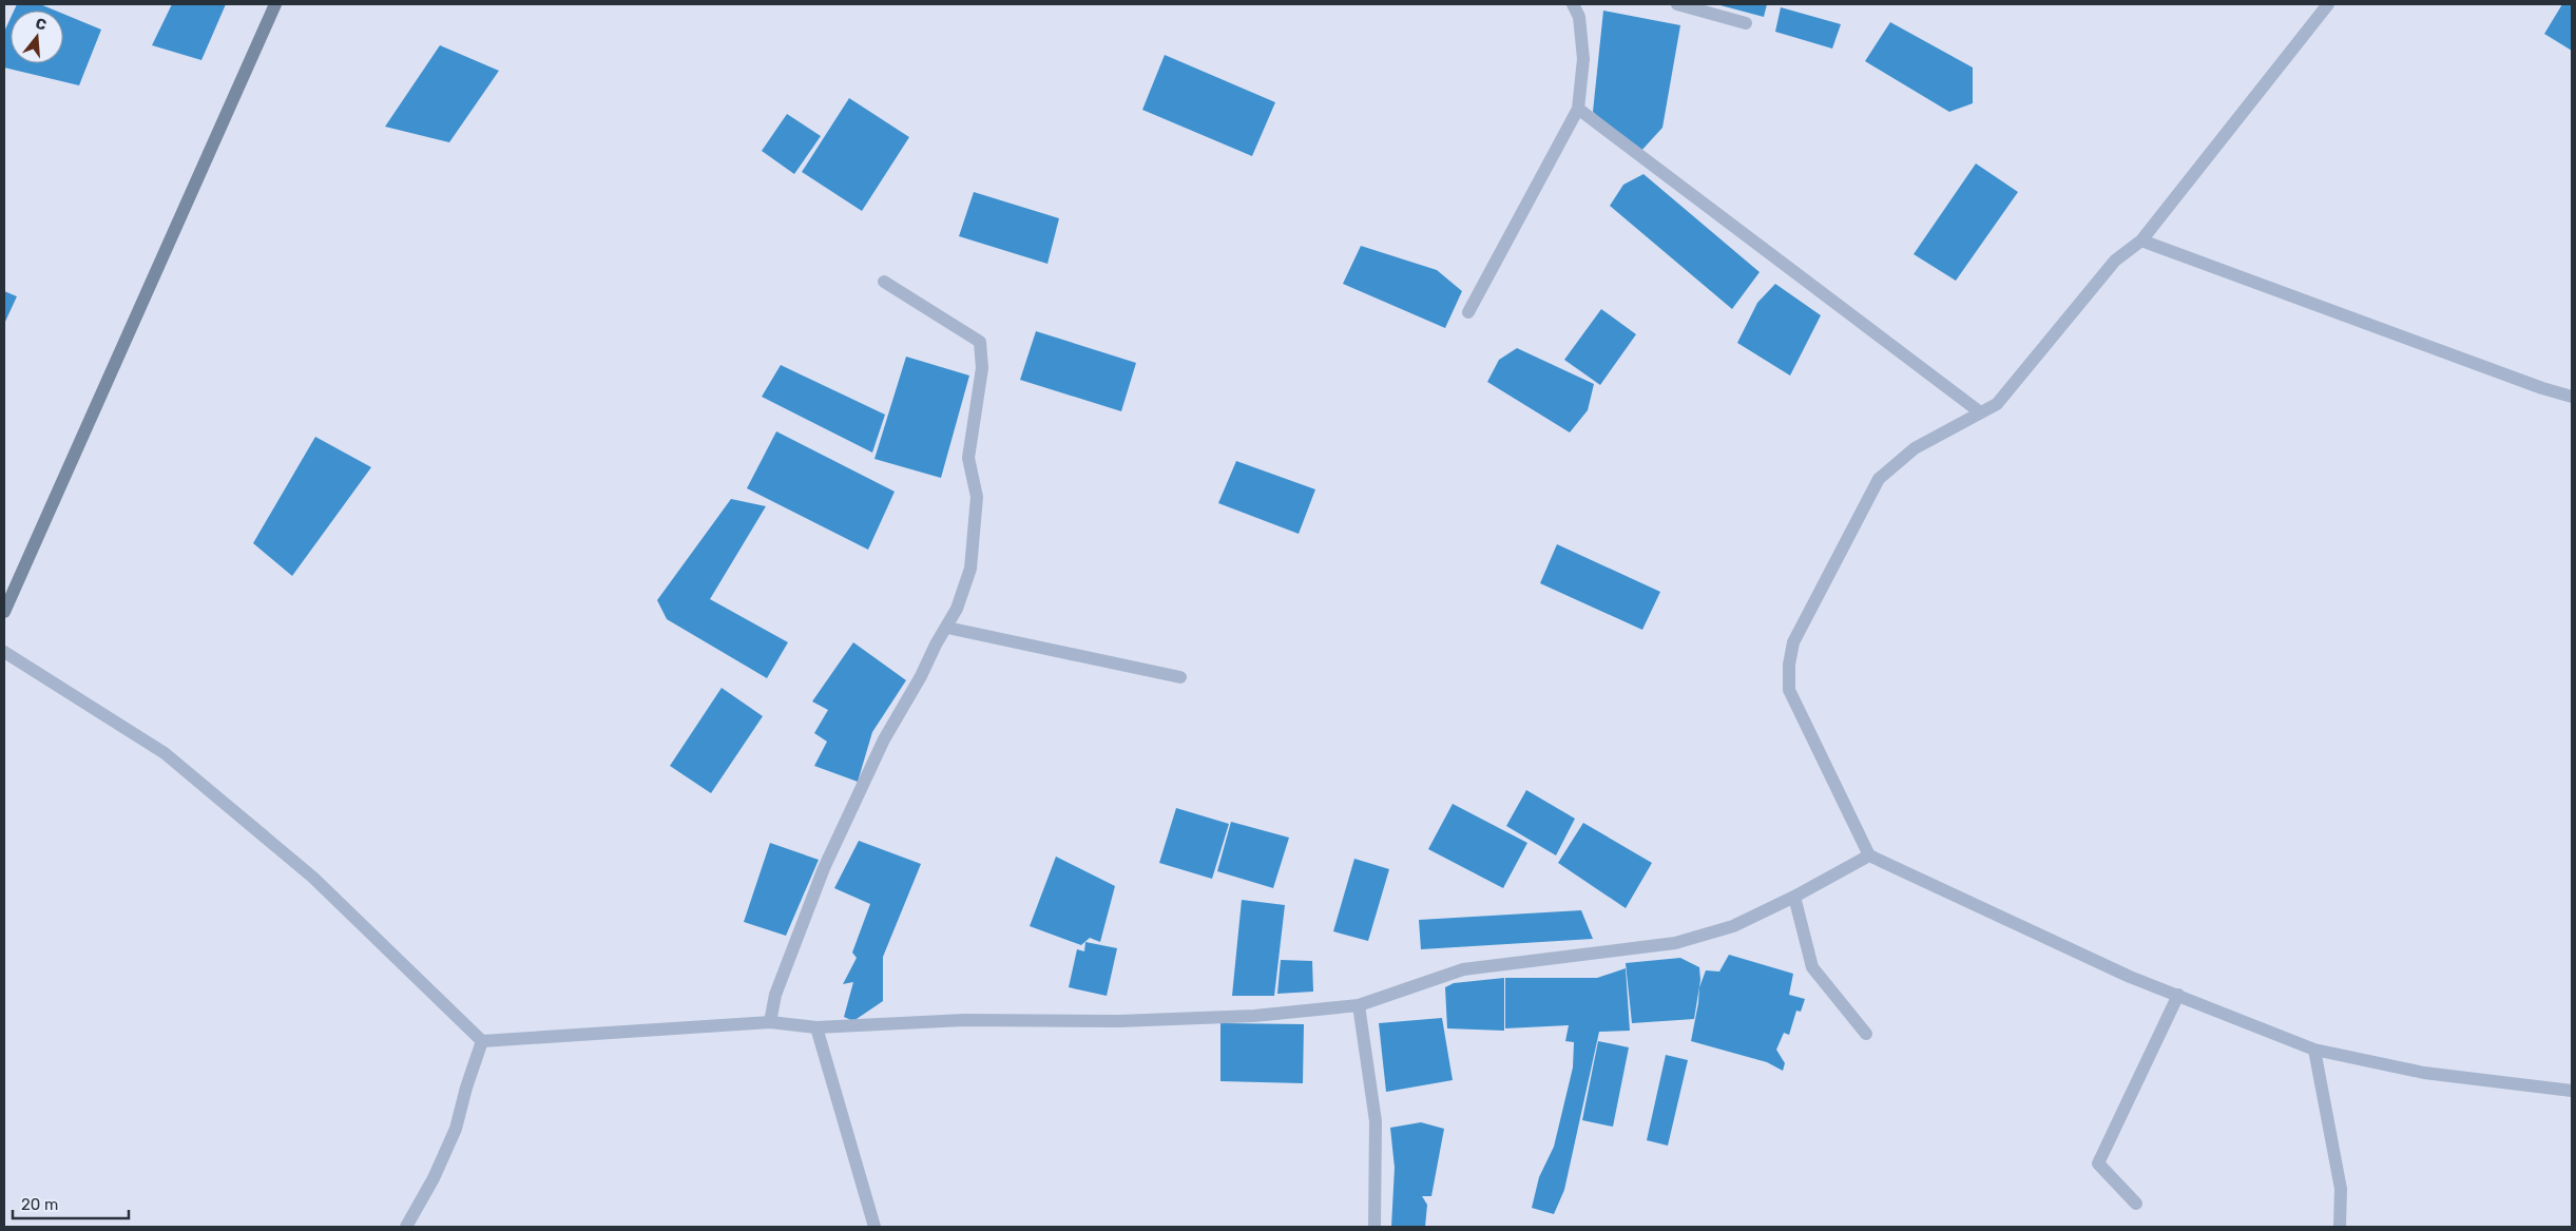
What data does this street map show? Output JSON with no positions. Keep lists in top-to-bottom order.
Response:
{
  "scale_bar": "20 m",
  "north": "top"
}
